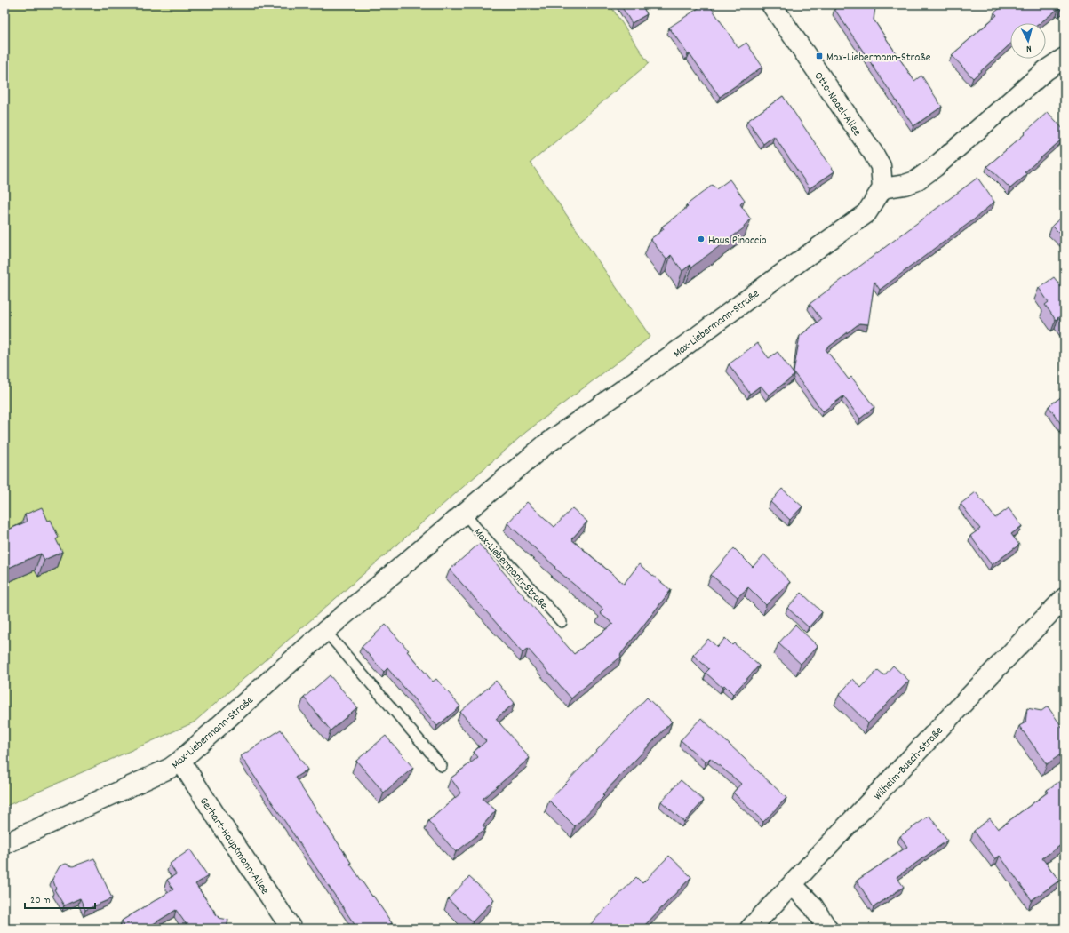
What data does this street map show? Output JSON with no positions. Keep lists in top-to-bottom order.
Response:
{
  "streets": {
    "street": [
      "Otto-Nagel-Allee",
      "Max-Liebermann-Straße",
      "Wilhelm-Busch-Straße",
      "Gerhart-Hauptmann-Allee"
    ]
  },
  "crossings": [
    ["Otto-Nagel-Allee", "Max-Liebermann-Straße"],
    ["Max-Liebermann-Straße", "Gerhart-Hauptmann-Allee"]
  ],
  "places": {
    "transit": ["Max-Liebermann-Straße"],
    "other": ["Haus Pinoccio"]
  },
  "scale_bar": "20 m",
  "north": "bottom"
}
